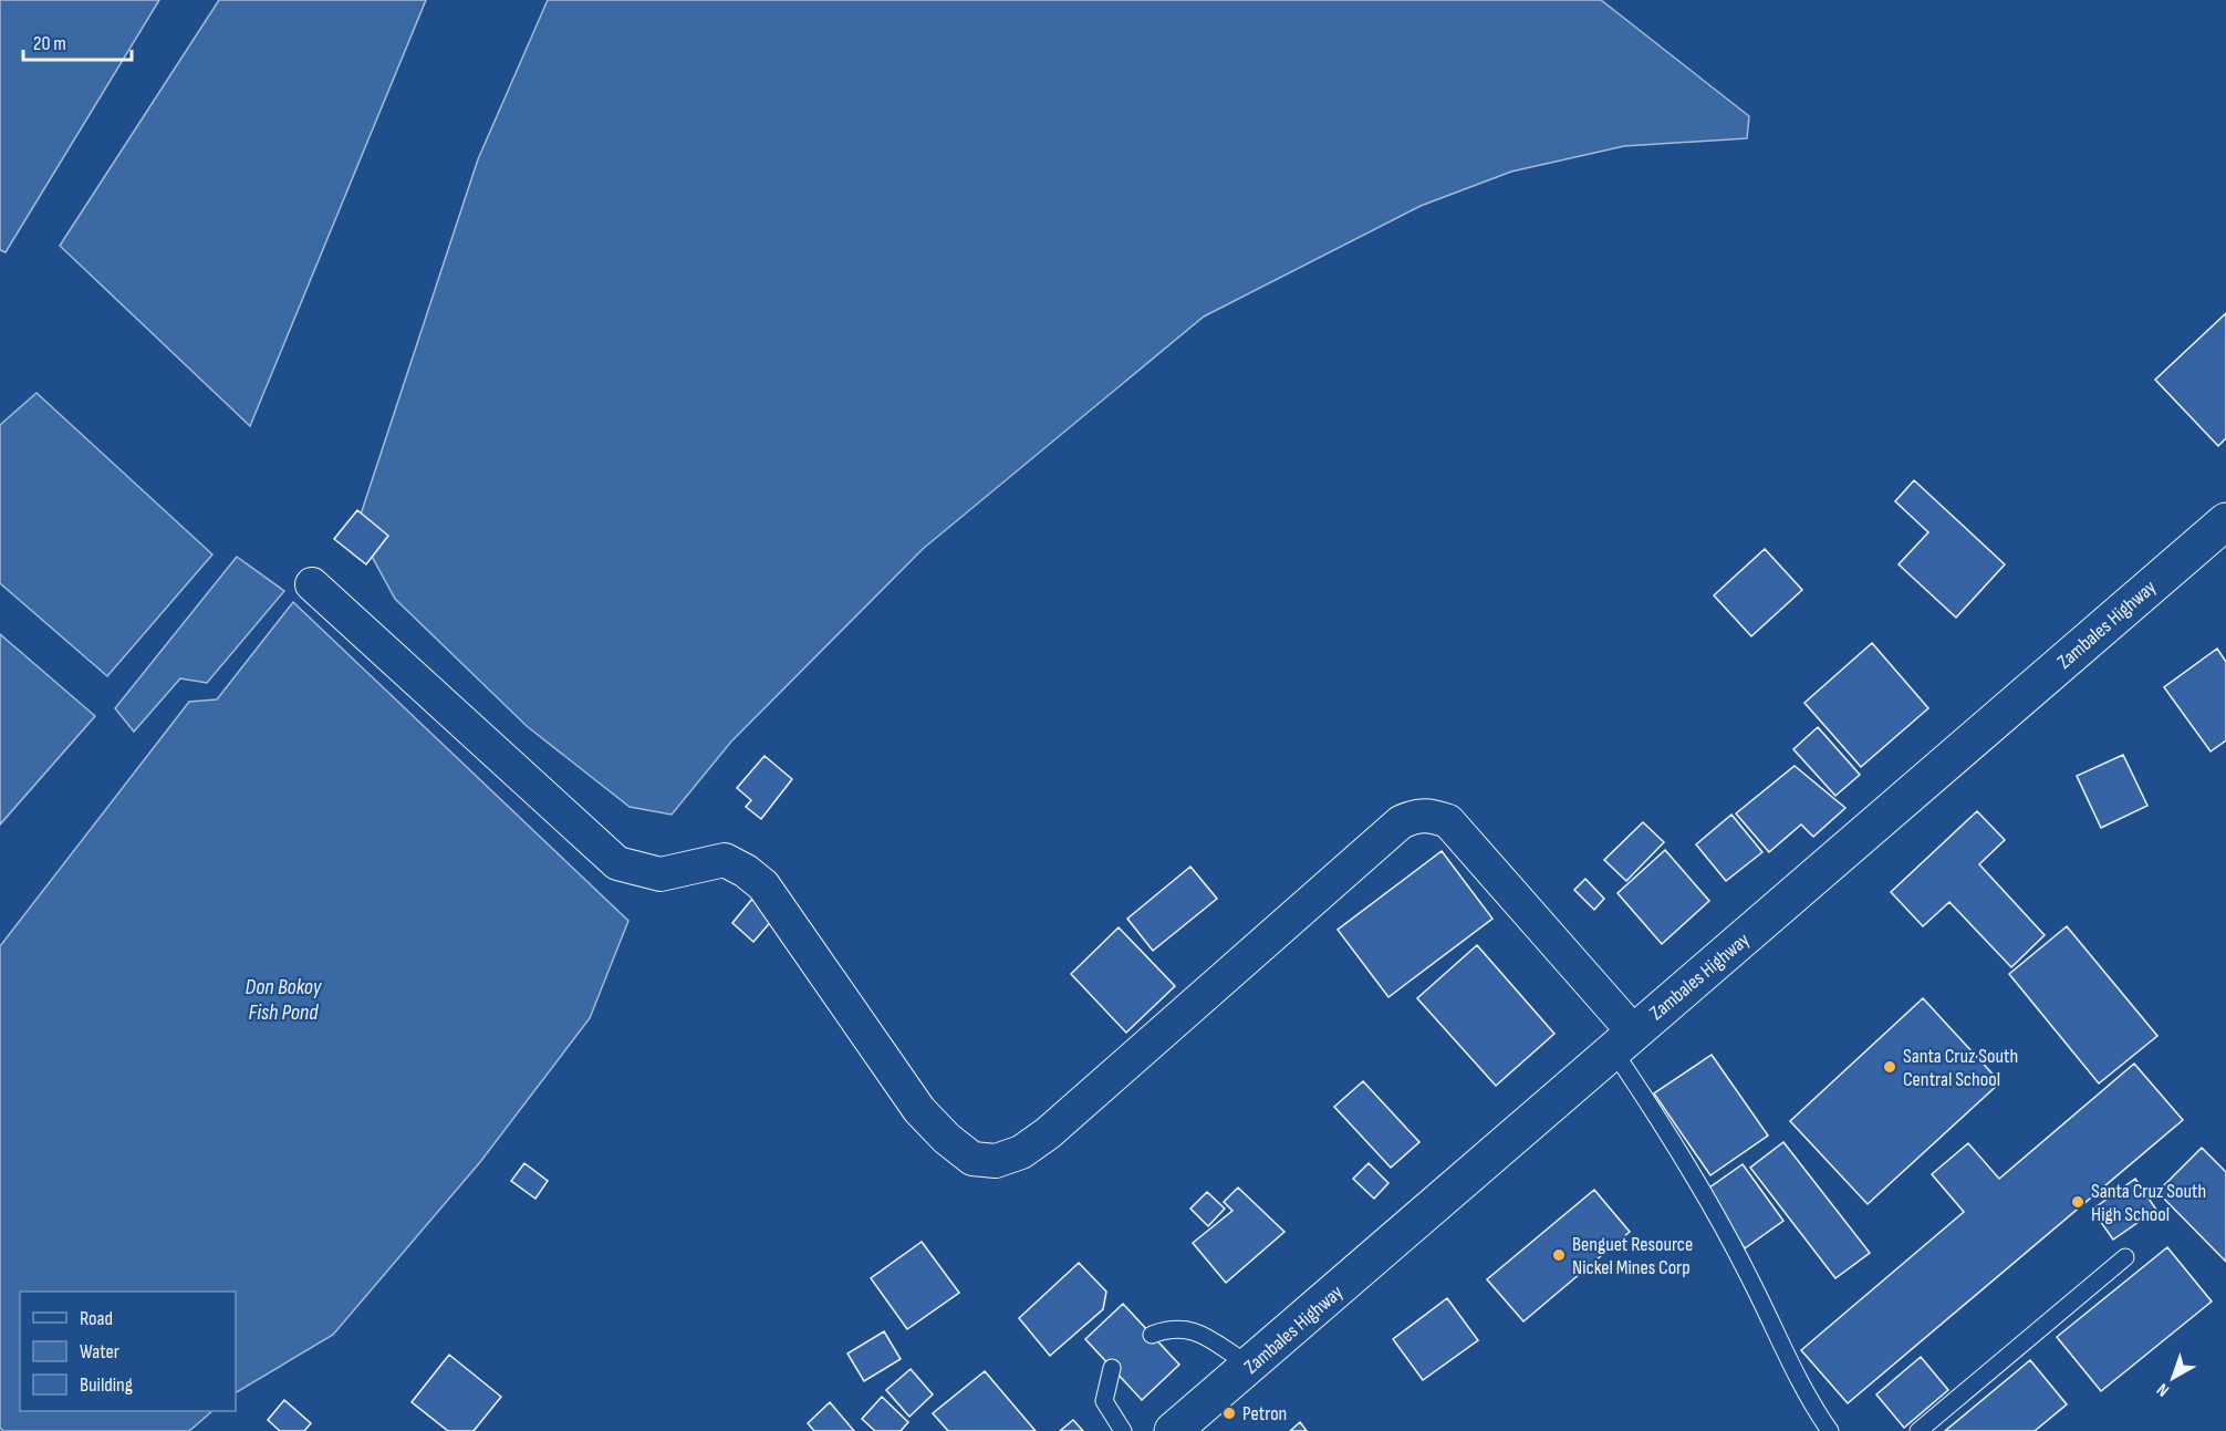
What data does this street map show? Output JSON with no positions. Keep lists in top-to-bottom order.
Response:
{
  "streets": {
    "main road": ["Zambales Highway"]
  },
  "water": ["Don Bokoy Fish Pond"],
  "places": [
    "Santa Cruz South Central School",
    "Santa Cruz South High School",
    "Benguet Resource Nickel Mines Corp",
    "Petron"
  ],
  "legend": ["Road", "Water", "Building"],
  "scale_bar": "20 m",
  "north": "bottom left"
}
